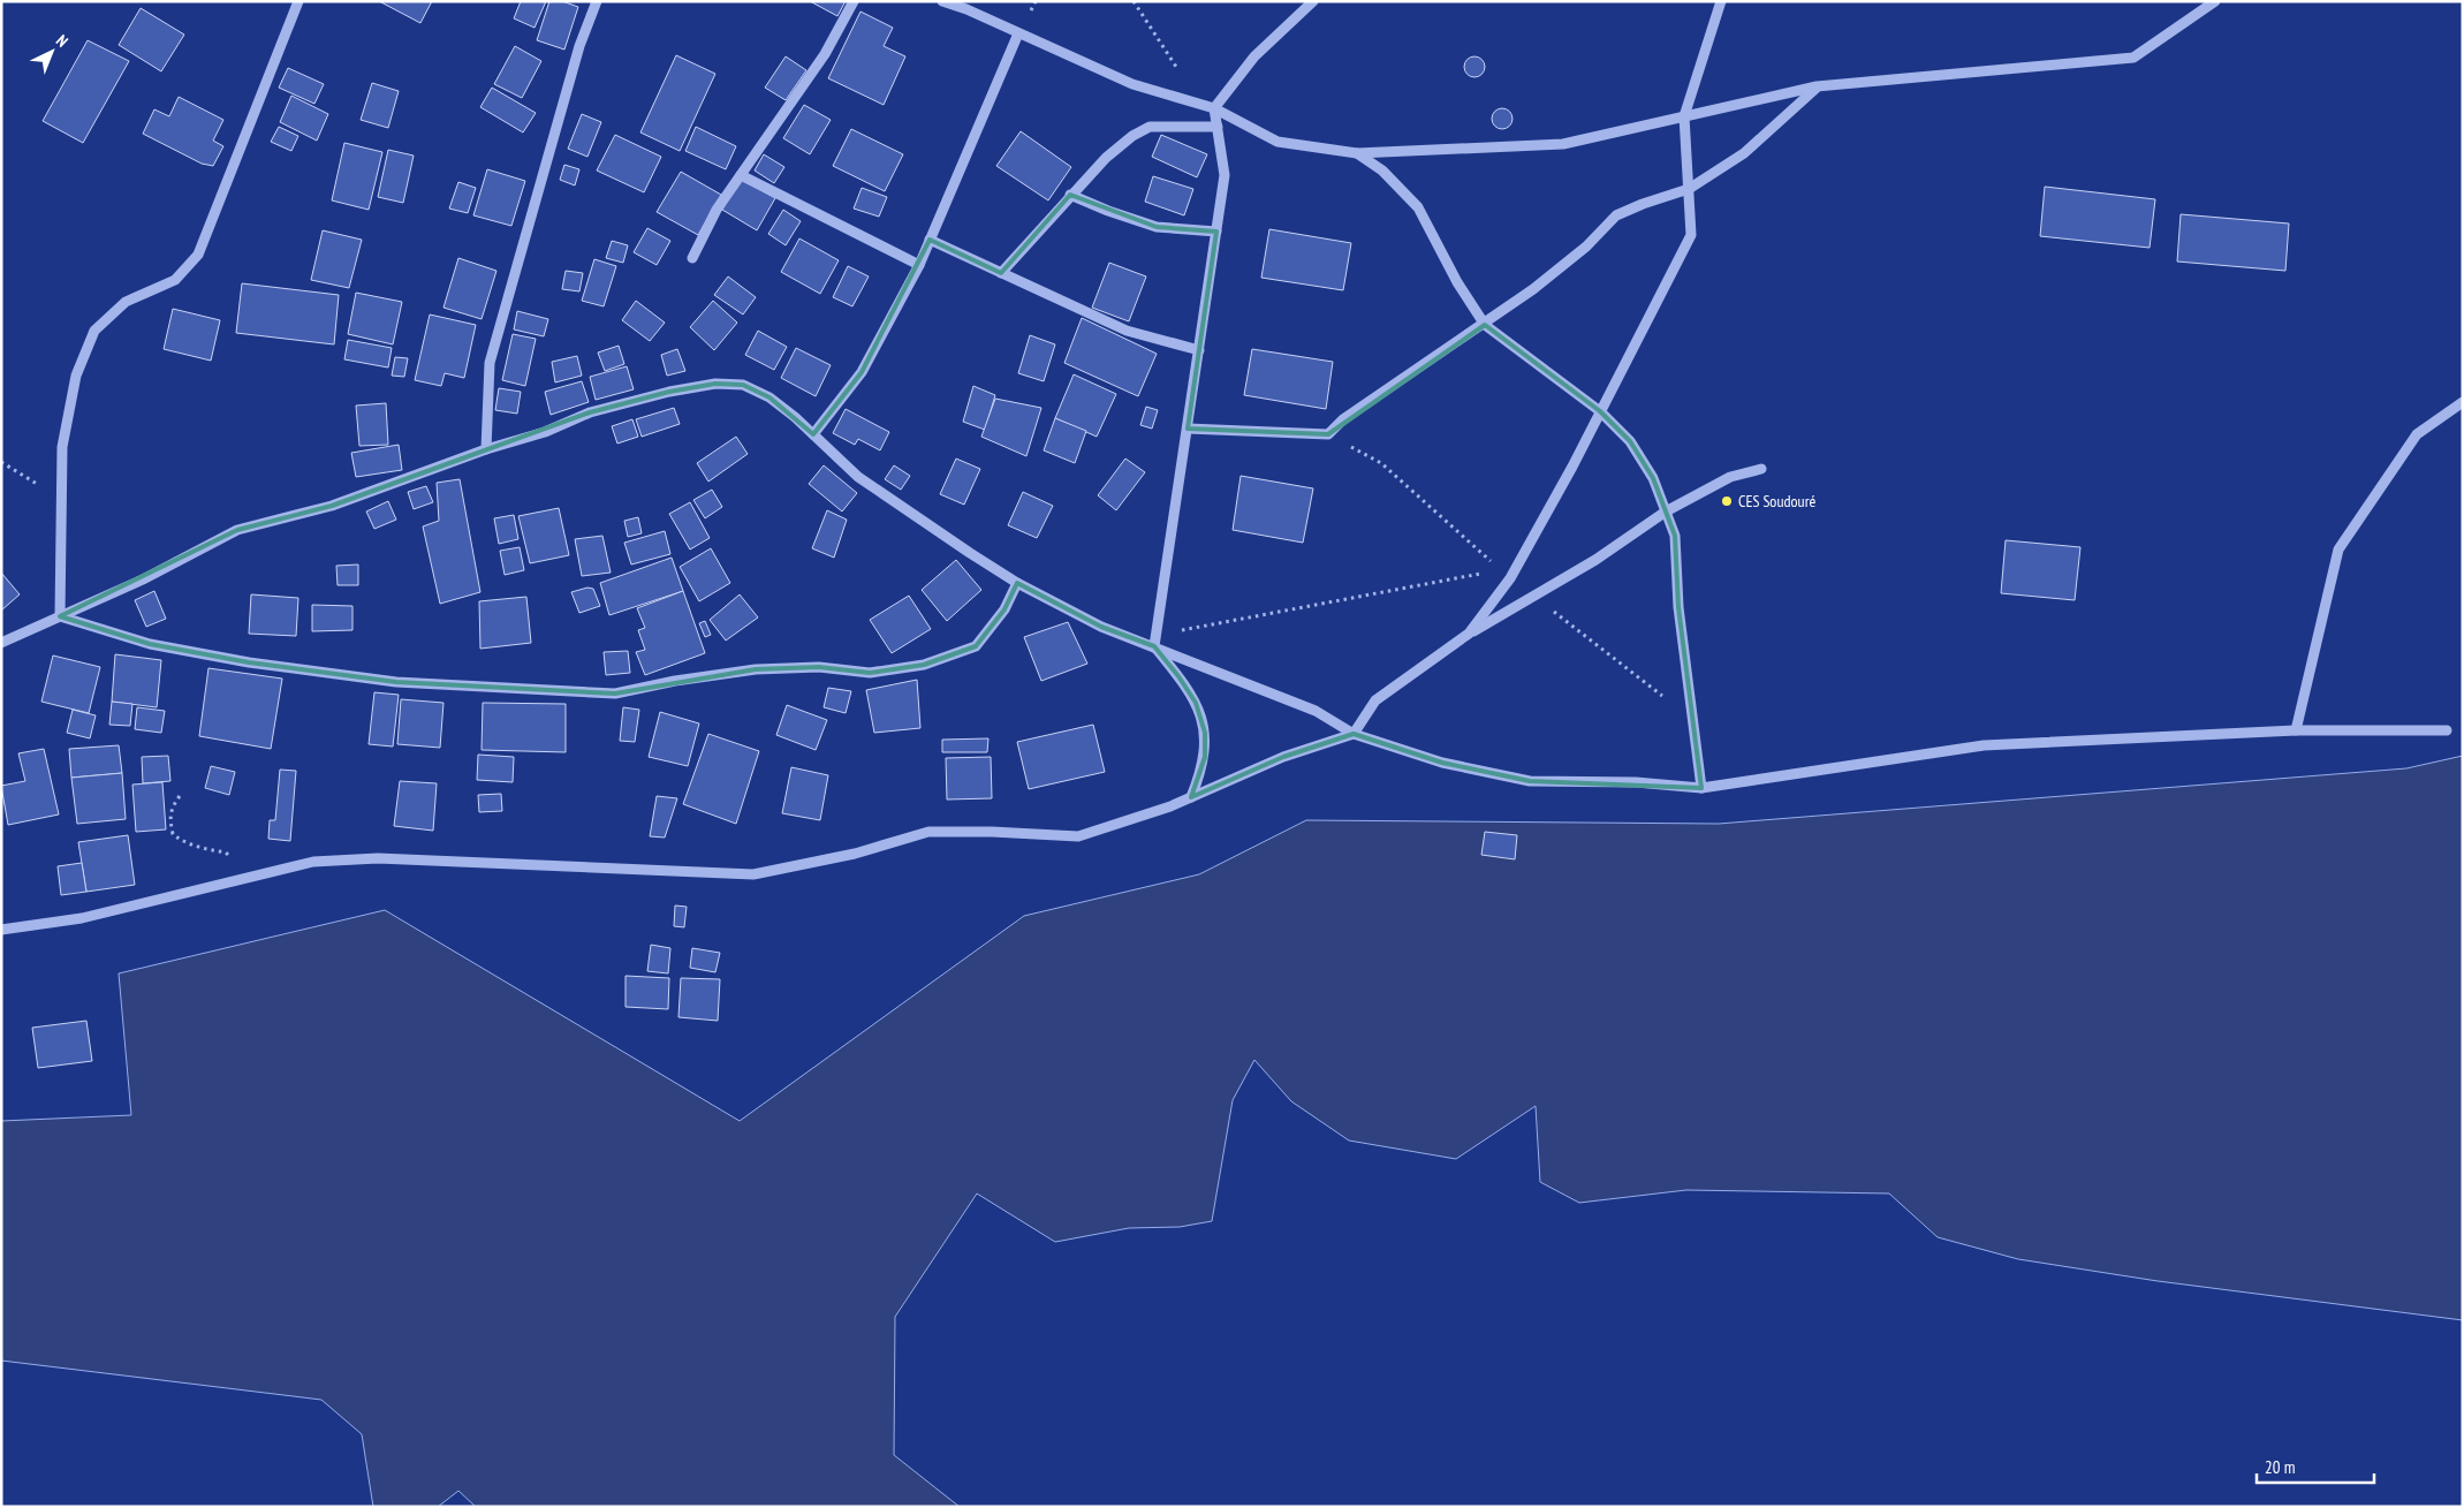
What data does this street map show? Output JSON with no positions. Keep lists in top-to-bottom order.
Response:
{
  "places": ["CES Soudouré"],
  "scale_bar": "20 m",
  "north": "top right"
}
